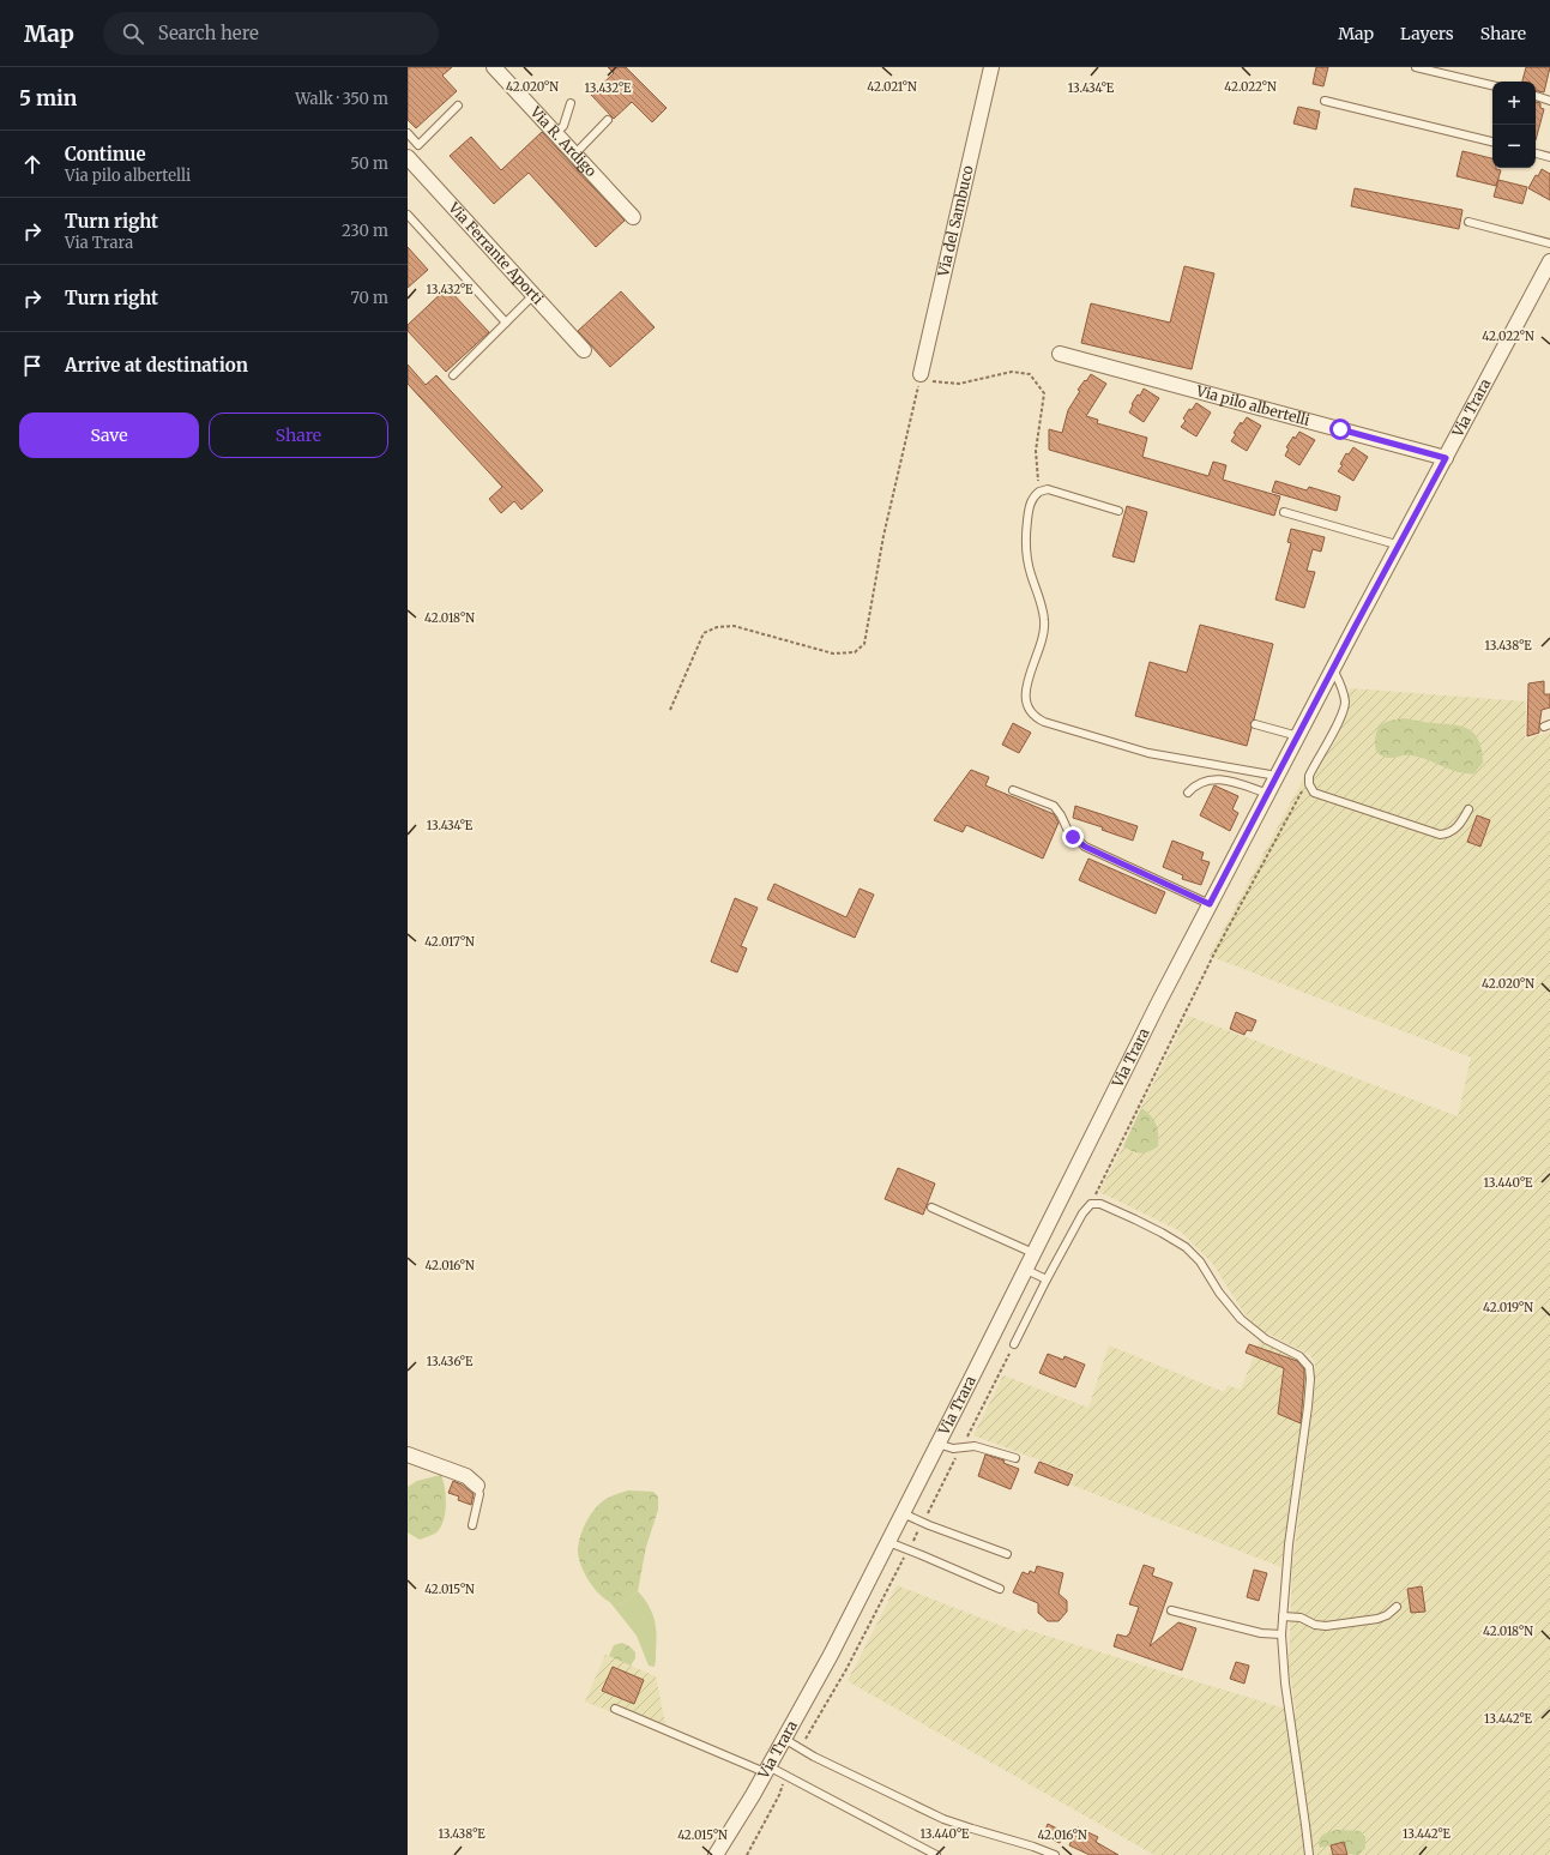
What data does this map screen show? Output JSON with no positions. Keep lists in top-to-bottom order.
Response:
{
  "streets": {
    "street": [
      "Via R. Ardigo",
      "Via del Sambuco",
      "Via Ferrante Aporti",
      "Via pilo albertelli",
      "Via Trara"
    ]
  },
  "crossings": [
    ["Via pilo albertelli", "Via Trara"]
  ],
  "page": {
    "header": "Map",
    "search": "Search here",
    "nav": ["Map", "Layers", "Share"],
    "heading": ["5 min", "Walk · 350 m"],
    "map_buttons": ["+", "−"],
    "list": [
      ["Continue", "Via pilo albertelli", "50 m"],
      ["Turn right", "Via Trara", "230 m"],
      ["Turn right", "70 m"],
      "Arrive at destination"
    ],
    "buttons": ["Save", "Share"]
  },
  "coordinates": [
    "42.021°N",
    "42.022°N",
    "42.020°N",
    "13.432°E",
    "13.434°E",
    "42.018°N",
    "13.438°E",
    "42.017°N",
    "13.440°E",
    "42.016°N",
    "42.019°N",
    "13.436°E",
    "42.015°N",
    "13.442°E"
  ]
}
